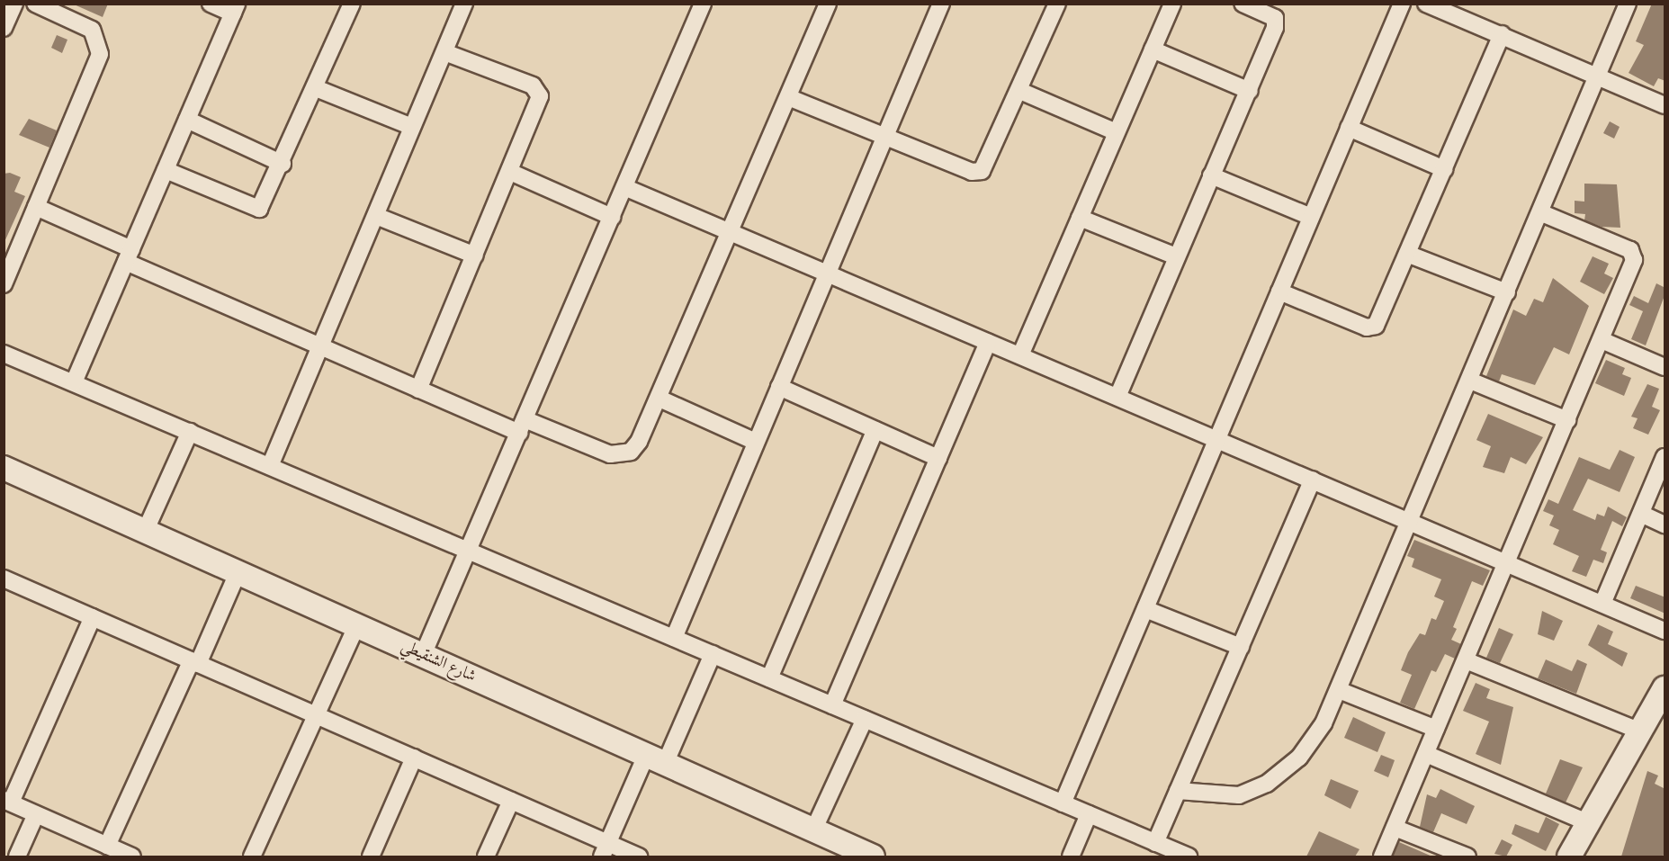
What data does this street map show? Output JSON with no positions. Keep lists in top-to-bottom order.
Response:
{
  "streets": {
    "street": ["شارع الشنقيطي"]
  }
}
